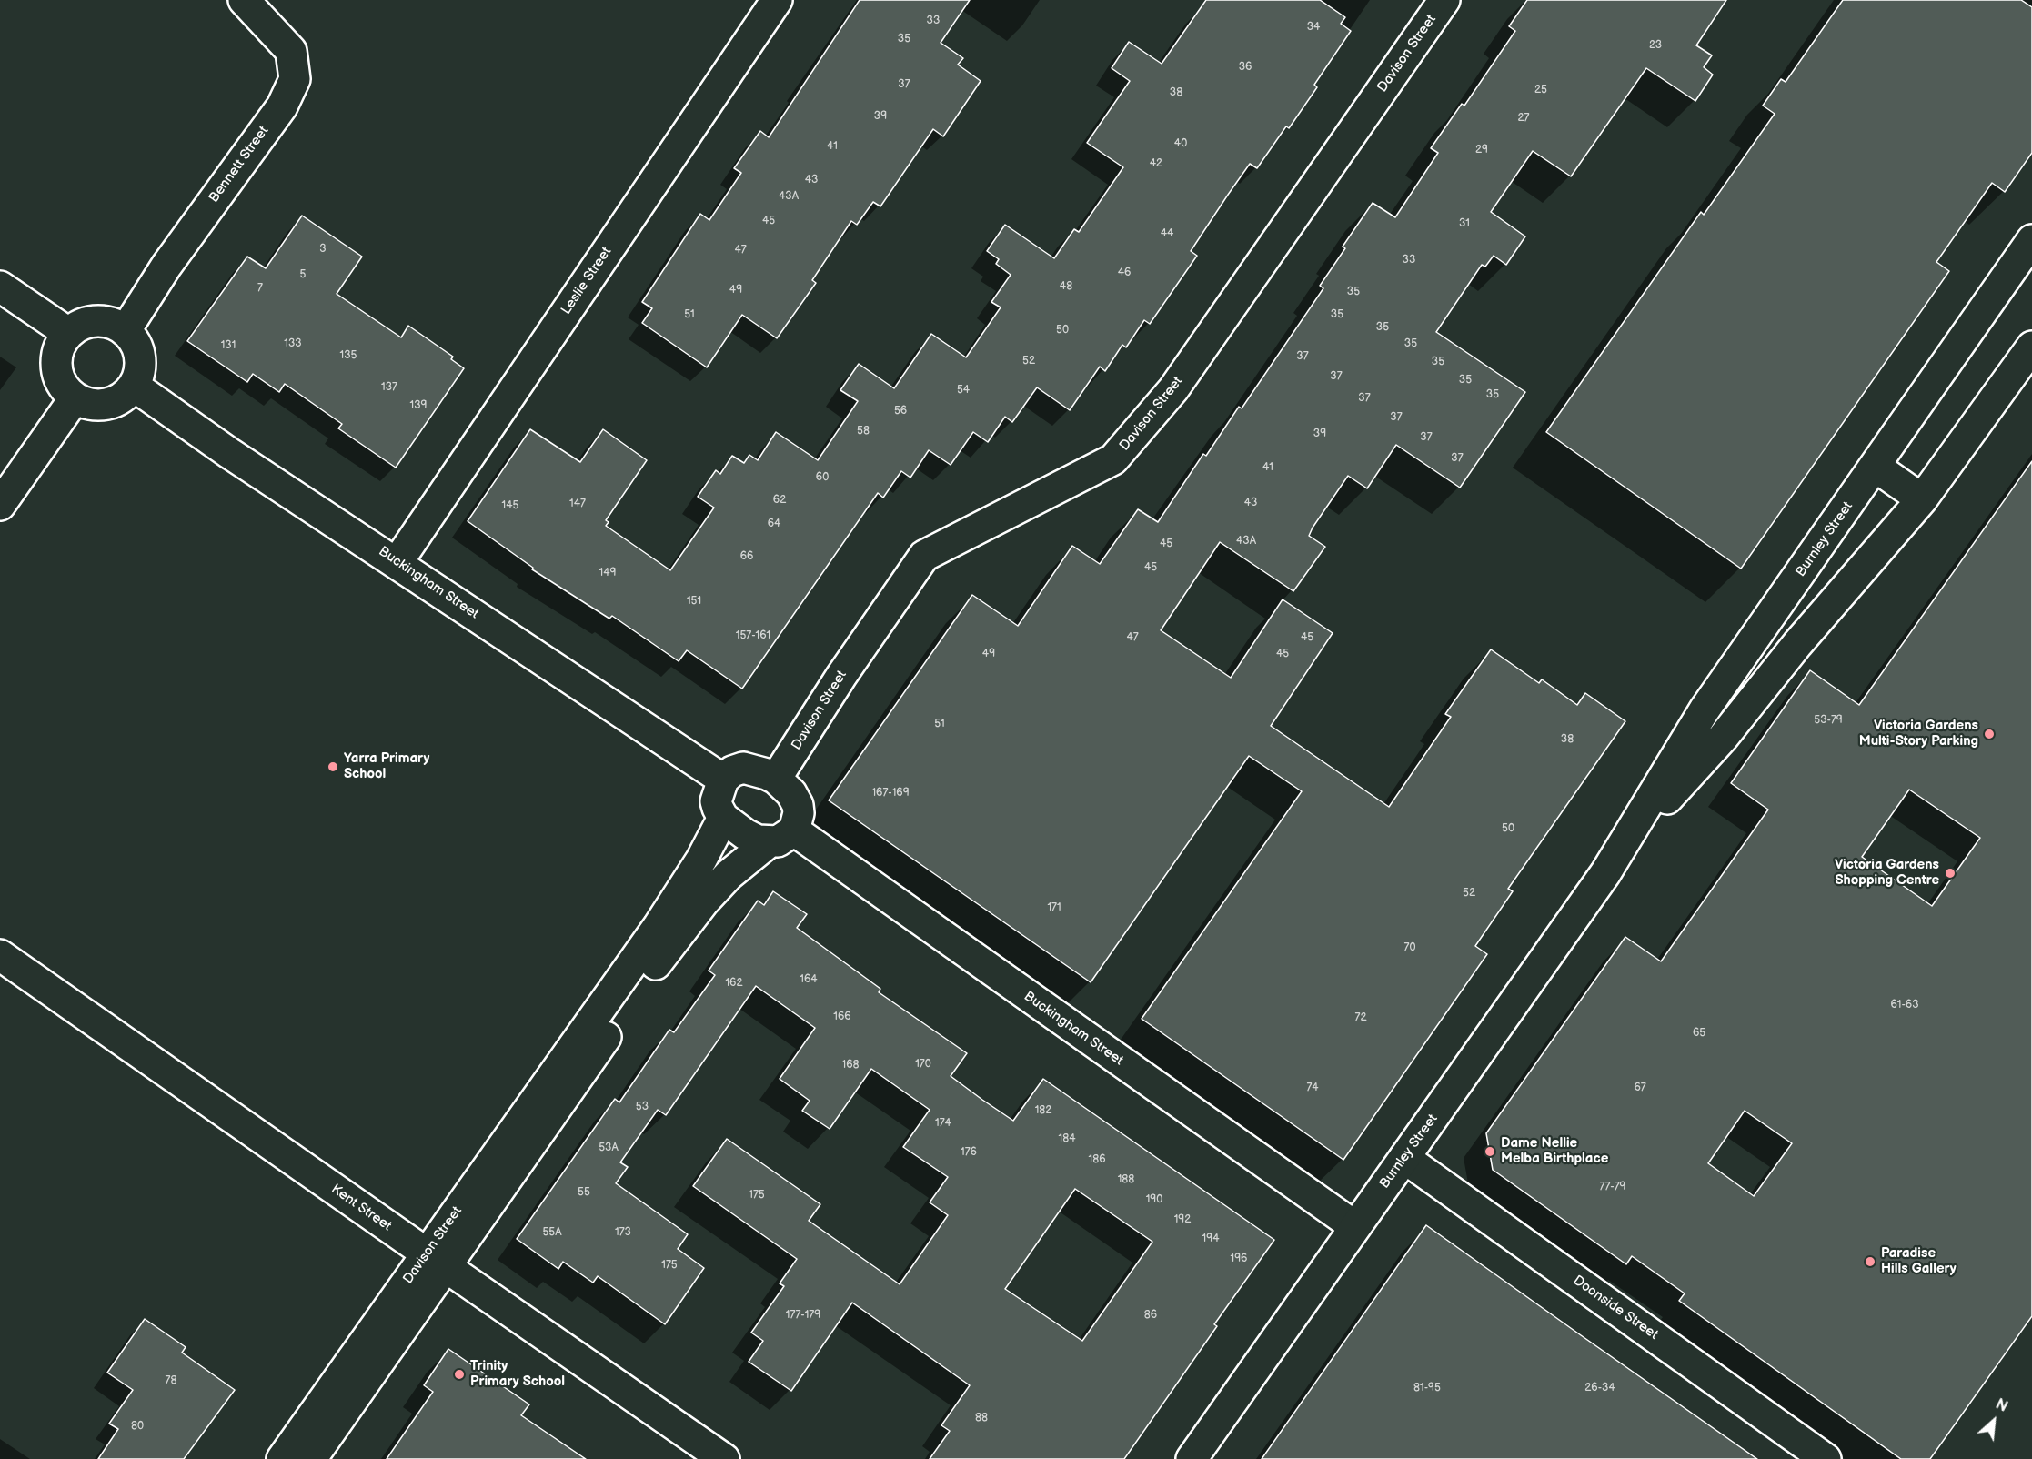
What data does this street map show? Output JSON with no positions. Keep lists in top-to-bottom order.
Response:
{
  "streets": {
    "street": [
      "Davison Street",
      "Bennett Street",
      "Leslie Street",
      "Burnley Street",
      "Buckingham Street",
      "Kent Street",
      "Doonside Street"
    ]
  },
  "crossings": [
    ["Davison Street", "Buckingham Street"],
    ["Davison Street", "Kent Street"],
    ["Bennett Street", "Buckingham Street"],
    ["Leslie Street", "Buckingham Street"],
    ["Burnley Street", "Buckingham Street"],
    ["Burnley Street", "Doonside Street"]
  ],
  "places": [
    "Victoria Gardens Multi-Story Parking",
    "Yarra Primary School",
    "Victoria Gardens Shopping Centre",
    "Dame Nellie Melba Birthplace",
    "Paradise Hills Gallery",
    "Trinity Primary School"
  ],
  "house_numbers": [
    "33",
    "34",
    "35",
    "23",
    "36",
    "37",
    "25",
    "38",
    "39",
    "27",
    "40",
    "41",
    "29",
    "42",
    "43",
    "43A",
    "45",
    "31",
    "44",
    "3",
    "47",
    "33",
    "46",
    "5",
    "48",
    "7",
    "49",
    "35",
    "51",
    "35",
    "35",
    "50",
    "133",
    "35",
    "131",
    "135",
    "37",
    "52",
    "35",
    "37",
    "35",
    "137",
    "54",
    "35",
    "37",
    "139",
    "56",
    "37",
    "58",
    "39",
    "37",
    "37",
    "41",
    "60",
    "62",
    "43",
    "147",
    "145",
    "64",
    "43A",
    "45",
    "66",
    "45",
    "149",
    "151",
    "157-161",
    "47",
    "45",
    "49",
    "45",
    "53-79",
    "51",
    "38",
    "167-169",
    "50",
    "52",
    "171",
    "70",
    "164",
    "162",
    "61-63",
    "166",
    "72",
    "65",
    "170",
    "168",
    "74",
    "67",
    "53",
    "182",
    "174",
    "184",
    "53A",
    "176",
    "186",
    "188",
    "77-79",
    "55",
    "175",
    "190",
    "192",
    "55A",
    "173",
    "194",
    "196",
    "175",
    "177-179",
    "86",
    "78",
    "81-95",
    "26-34",
    "88",
    "80"
  ],
  "north": "top right"
}
